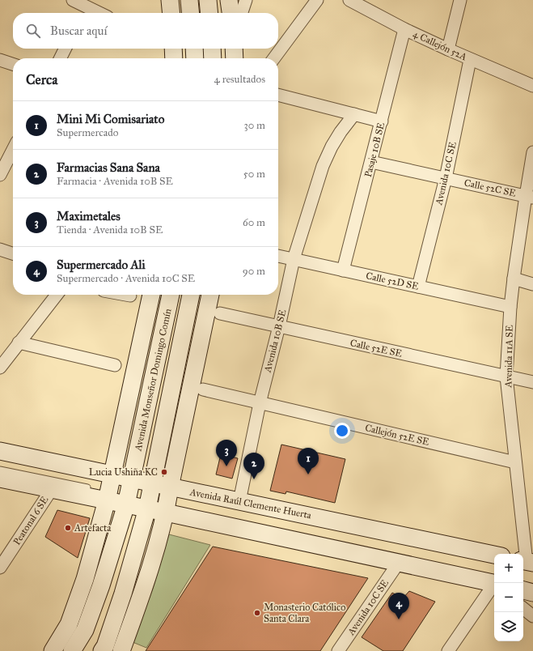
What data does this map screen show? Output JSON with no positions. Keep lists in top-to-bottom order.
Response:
{
  "streets": {
    "main road": ["Avenida Monseñor Domingo Comín", "Avenida Raúl Clemente Huerta"],
    "street": [
      "4 Callejón 52A",
      "Pasaje 10B SE",
      "Avenida 10C SE",
      "Calle 52C SE",
      "Calle 52D SE",
      "Avenida 10B SE",
      "Calle 52E SE",
      "Avenida 11A SE",
      "Callejón 52E SE",
      "Peatonal 6 SE"
    ]
  },
  "crossings": [
    ["4 Callejón 52A", "Pasaje 10B SE"],
    ["4 Callejón 52A", "Avenida 10C SE"],
    ["Pasaje 10B SE", "Calle 52C SE"],
    ["Pasaje 10B SE", "Calle 52D SE"],
    ["Avenida 10C SE", "Calle 52C SE"],
    ["Avenida 10C SE", "Calle 52D SE"],
    ["Calle 52C SE", "Avenida 11A SE"],
    ["Calle 52D SE", "Avenida 10B SE"],
    ["Calle 52D SE", "Avenida 11A SE"],
    ["Avenida 10B SE", "Calle 52E SE"],
    ["Avenida 10B SE", "Callejón 52E SE"],
    ["Avenida 10B SE", "Avenida Raúl Clemente Huerta"],
    ["Calle 52E SE", "Avenida 11A SE"],
    ["Avenida 11A SE", "Callejón 52E SE"],
    ["Avenida Monseñor Domingo Comín", "Avenida Raúl Clemente Huerta"]
  ],
  "places": ["Lucia Ushiña KC", "Artefacta", "Monasterio Católico Santa Clara"],
  "page": {
    "search": "Buscar aquí",
    "heading": ["Cerca", "4 resultados"],
    "list": [
      {
        "mark": "1",
        "name": "Mini Mi Comisariato",
        "note": "Supermercado",
        "value": "30 m"
      },
      {
        "mark": "2",
        "name": "Farmacias Sana Sana",
        "note": "Farmacia · Avenida 10B SE",
        "value": "50 m"
      },
      {
        "mark": "3",
        "name": "Maximetales",
        "note": "Tienda · Avenida 10B SE",
        "value": "60 m"
      },
      {
        "mark": "4",
        "name": "Supermercado Ali",
        "note": "Supermercado · Avenida 10C SE",
        "value": "90 m"
      }
    ],
    "pins": [
      "3",
      "1",
      "2",
      "4"
    ],
    "map_buttons": ["+", "−"]
  }
}
